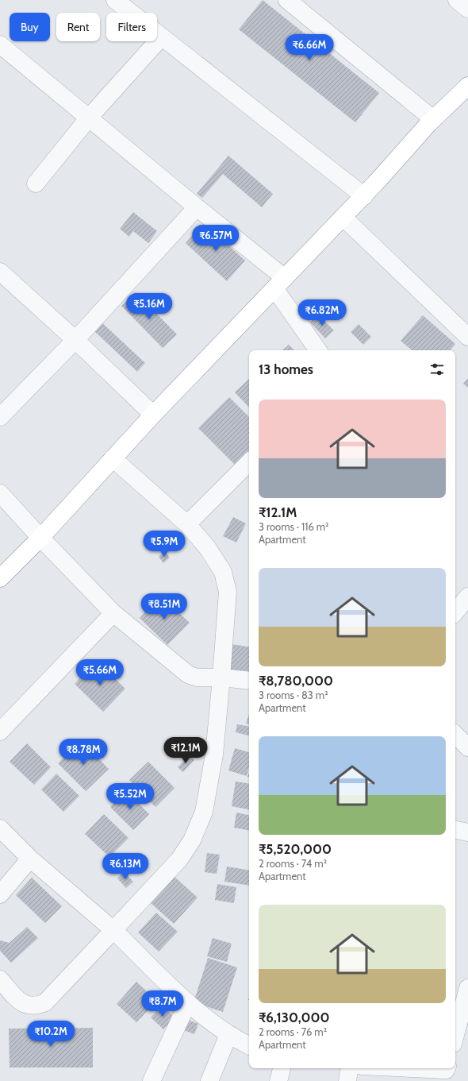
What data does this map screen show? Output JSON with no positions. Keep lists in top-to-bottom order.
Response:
{
  "page": {
    "chip": ["Buy", "Rent", "Filters"],
    "price": [
      "₹6.66M",
      "₹6.57M",
      "₹5.16M",
      "₹6.82M",
      "₹5.9M",
      "₹8.51M",
      "₹5.66M",
      "₹12.1M",
      "₹8.78M",
      "₹5.52M",
      "₹6.13M",
      "₹8.7M",
      "₹10.2M"
    ],
    "heading": "13 homes",
    "list": [
      {
        "name": "₹12.1M",
        "note": "3 rooms · 116 m² · Apartment"
      },
      {
        "name": "₹8,780,000",
        "note": "3 rooms · 83 m² · Apartment"
      },
      {
        "name": "₹5,520,000",
        "note": "2 rooms · 74 m² · Apartment"
      },
      {
        "name": "₹6,130,000",
        "note": "2 rooms · 76 m² · Apartment"
      }
    ]
  }
}
